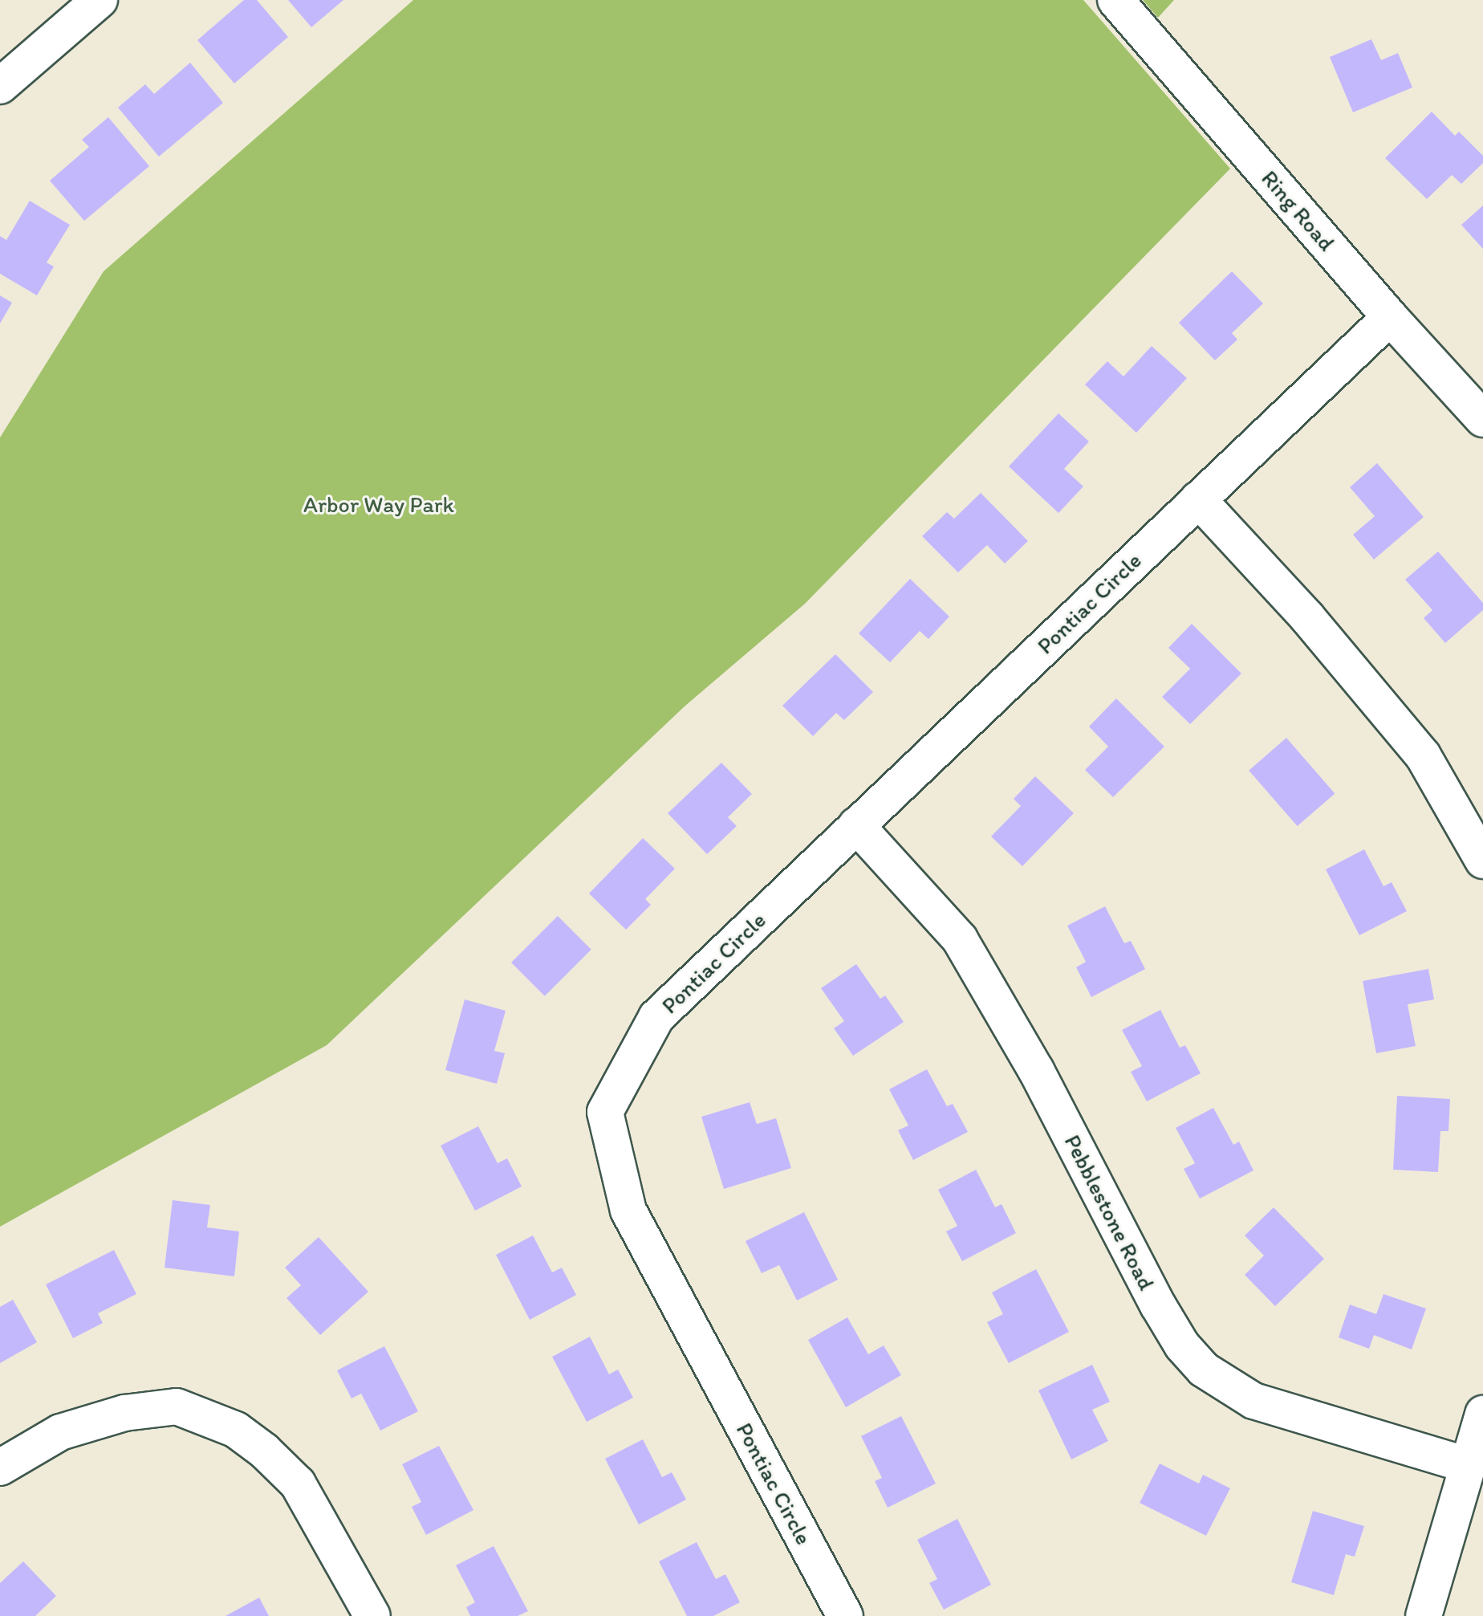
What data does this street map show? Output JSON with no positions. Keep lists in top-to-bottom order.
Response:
{
  "streets": {
    "street": ["Ring Road", "Pontiac Circle", "Pebblestone Road"]
  },
  "crossings": [
    ["Ring Road", "Pontiac Circle"],
    ["Pontiac Circle", "Pebblestone Road"]
  ],
  "parks": ["Arbor Way Park"]
}
